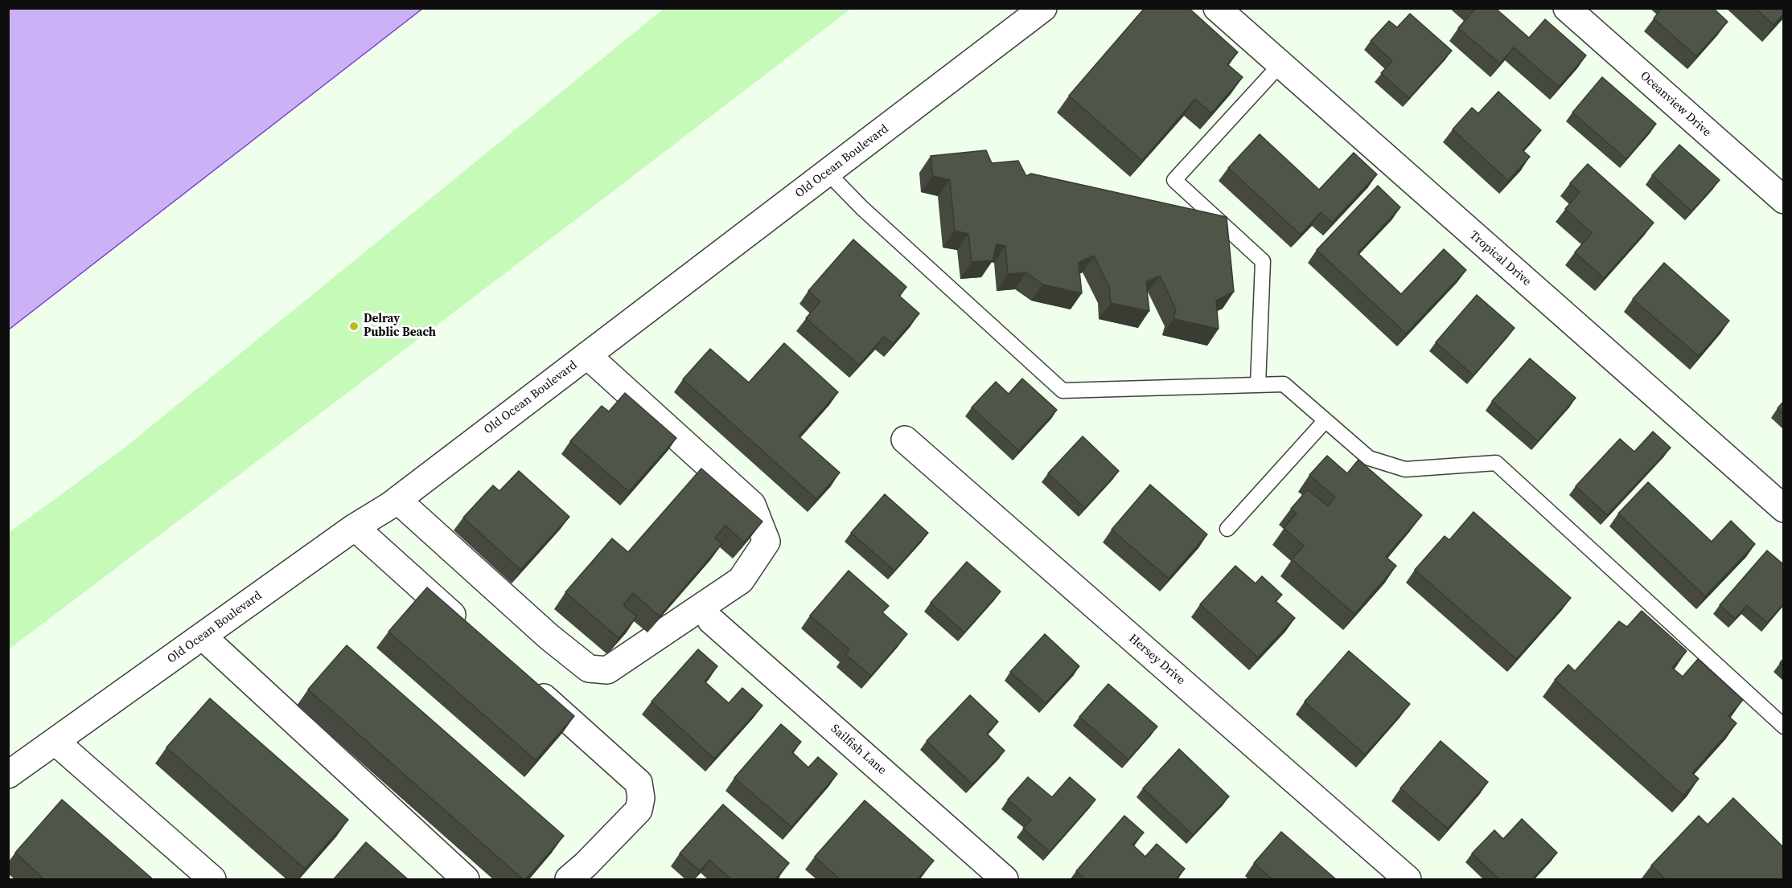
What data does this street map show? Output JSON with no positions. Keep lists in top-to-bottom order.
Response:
{
  "streets": {
    "street": [
      "Oceanview Drive",
      "Old Ocean Boulevard",
      "Tropical Drive",
      "Hersey Drive",
      "Sailfish Lane"
    ]
  },
  "places": ["Delray Public Beach"]
}
